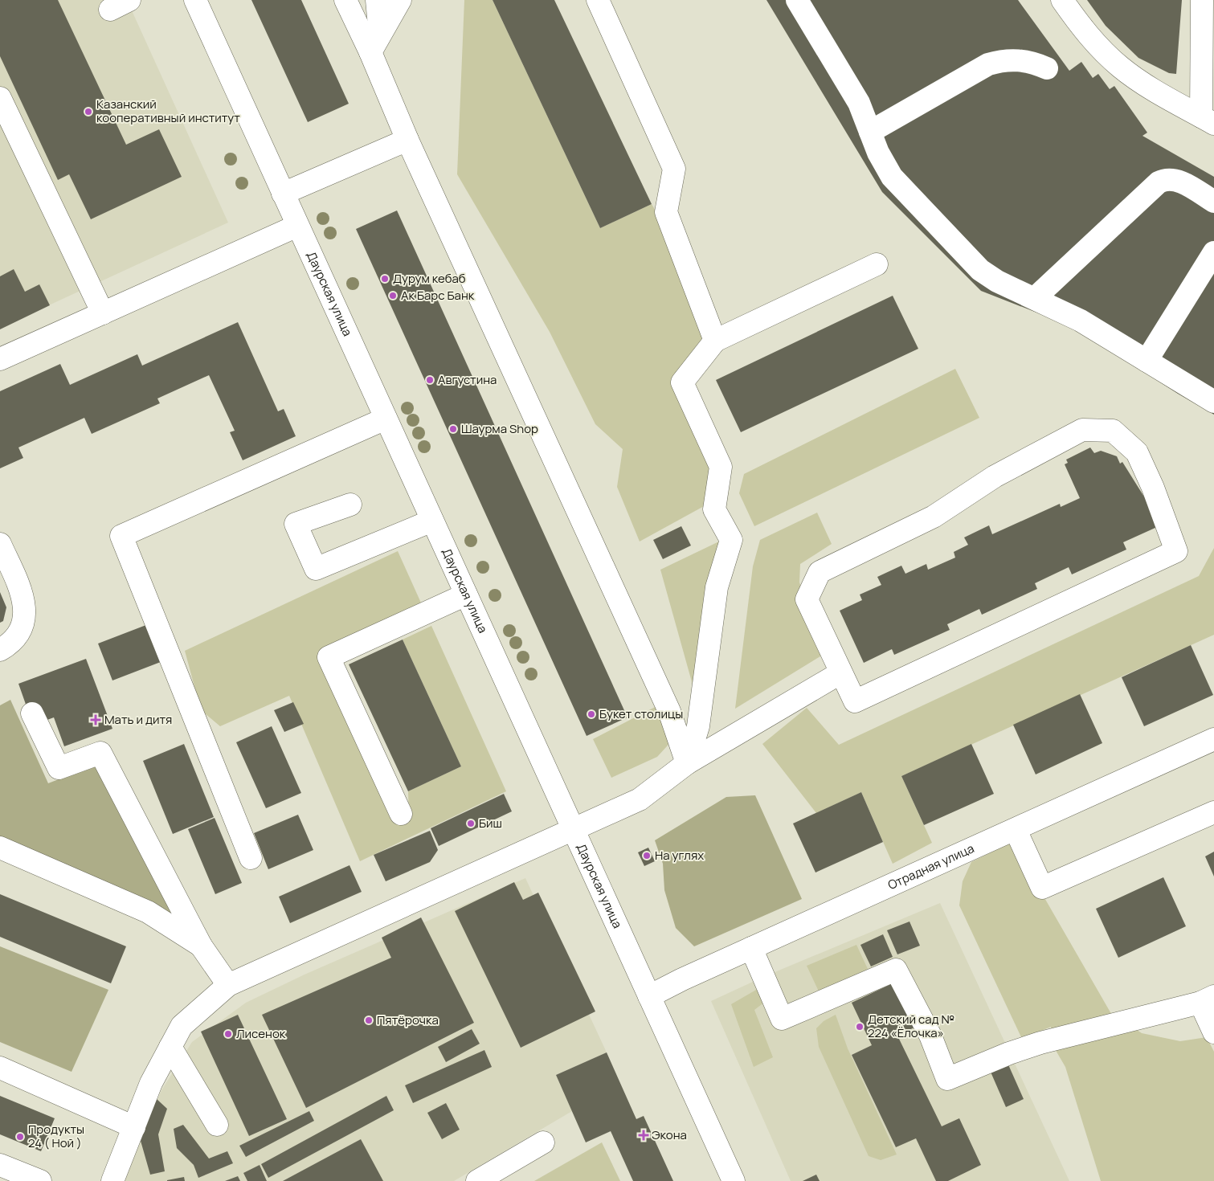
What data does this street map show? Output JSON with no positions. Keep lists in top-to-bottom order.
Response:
{
  "streets": {
    "street": ["Даурская улица", "Отрадная улица"]
  },
  "crossings": [
    ["Даурская улица", "Отрадная улица"]
  ],
  "places": {
    "other": [
      "Казанский кооперативный институт",
      "Дурум кебаб",
      "Ак Барс Банк",
      "Августина",
      "Шаурма Shop",
      "Букет столицы",
      "Биш",
      "На углях",
      "Пятёрочка",
      "Детский сад № 224 «Ёлочка»",
      "Лисенок",
      "Продукты 24 ( Ной )"
    ],
    "health": ["Мать и дитя", "Экона"]
  }
}
